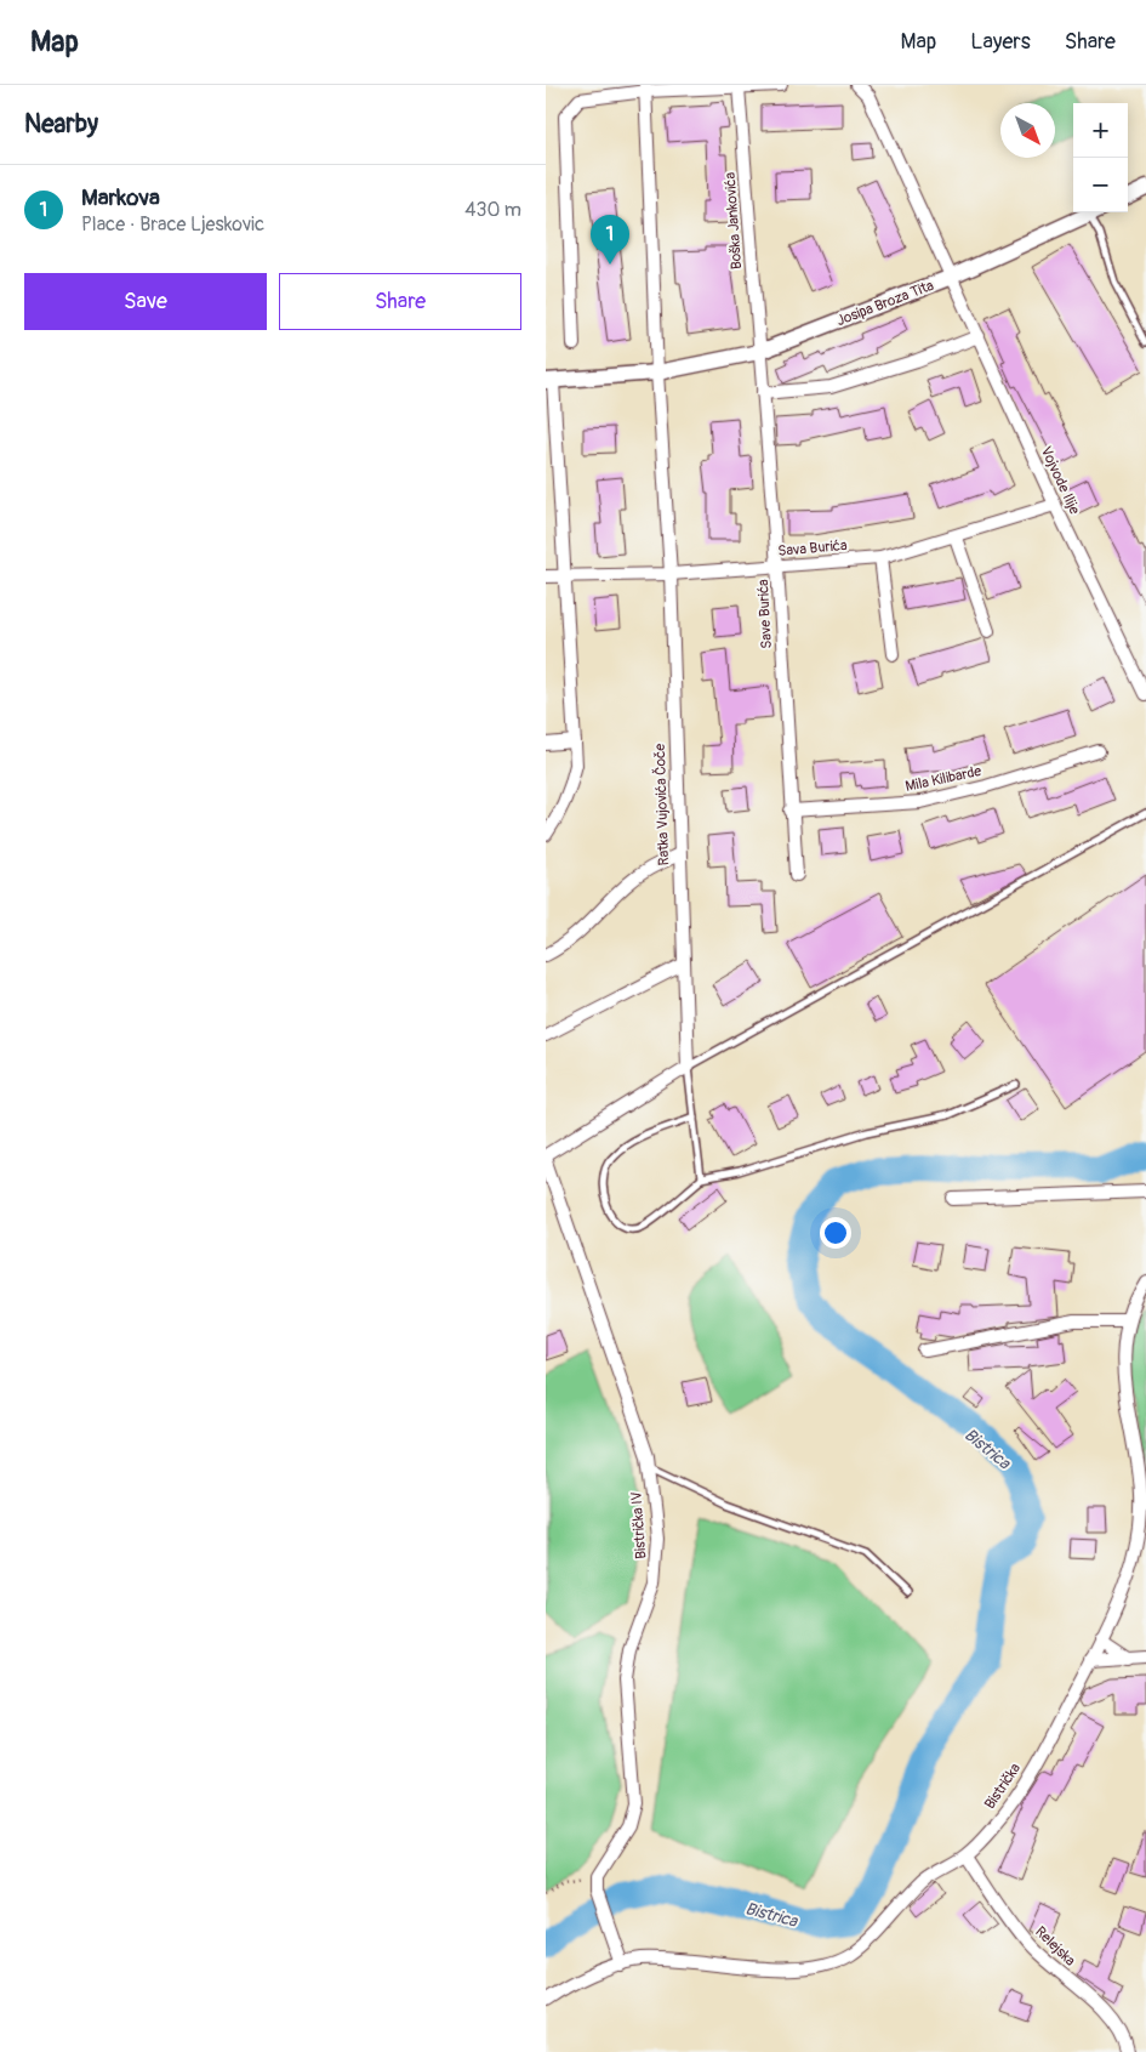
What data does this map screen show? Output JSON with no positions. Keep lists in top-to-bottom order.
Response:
{
  "streets": {
    "street": [
      "Boška Jankovića",
      "Josipa Broza Tita",
      "Vojvode Ilije",
      "Sava Burića",
      "Save Burića",
      "Mila Kilibarde",
      "Ratka Vujovića Čoče",
      "Bistrička IV",
      "Bistrička",
      "Relejska"
    ]
  },
  "crossings": [
    ["Boška Jankovića", "Josipa Broza Tita"],
    ["Boška Jankovića", "Save Burića"],
    ["Josipa Broza Tita", "Vojvode Ilije"],
    ["Josipa Broza Tita", "Save Burića"],
    ["Josipa Broza Tita", "Ratka Vujovića Čoče"],
    ["Vojvode Ilije", "Sava Burića"],
    ["Sava Burića", "Save Burića"],
    ["Sava Burića", "Ratka Vujovića Čoče"],
    ["Save Burića", "Mila Kilibarde"],
    ["Bistrička", "Relejska"]
  ],
  "water": ["Bistrica"],
  "north": "bottom right",
  "page": {
    "header": "Map",
    "nav": ["Map", "Layers", "Share"],
    "heading": "Nearby",
    "map_buttons": ["+", "−"],
    "list": [
      {
        "mark": "1",
        "name": "Markova",
        "note": "Place · Brace Ljeskovic",
        "value": "430 m"
      }
    ],
    "pins": "1",
    "buttons": ["Save", "Share"]
  }
}
